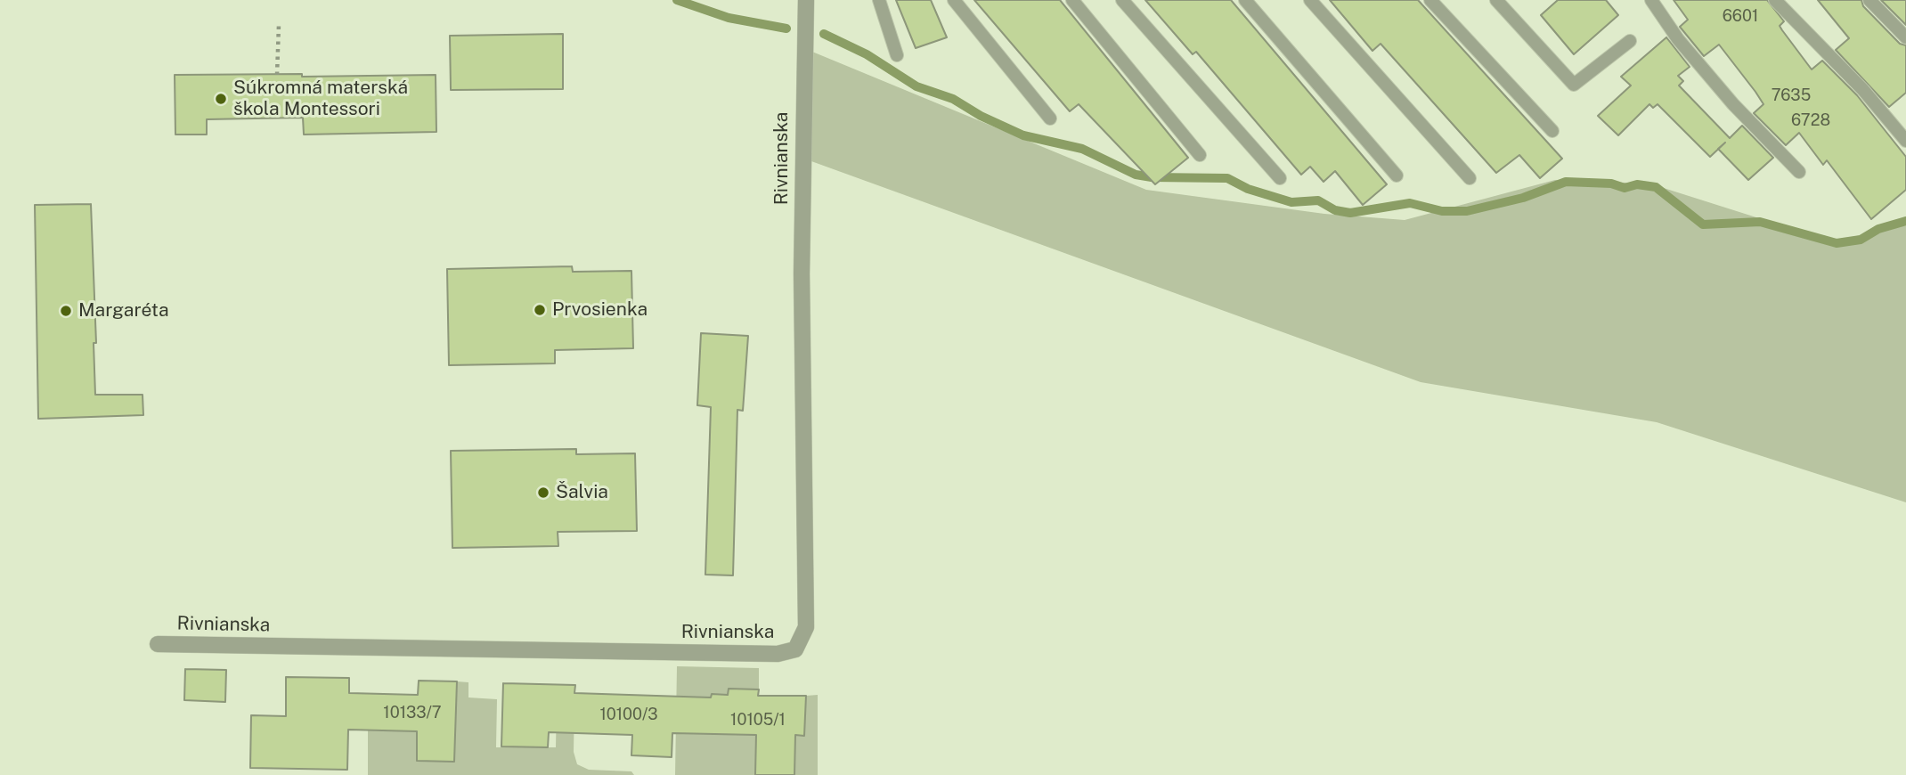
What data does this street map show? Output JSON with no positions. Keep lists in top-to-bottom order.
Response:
{
  "streets": {
    "street": ["Rivnianska"]
  },
  "places": [
    "Súkromná materská škola Montessori",
    "Prvosienka",
    "Margaréta",
    "Šalvia"
  ],
  "house_numbers": [
    "6601",
    "7635",
    "6728",
    "10133/7",
    "10100/3",
    "10105/1"
  ]
}
